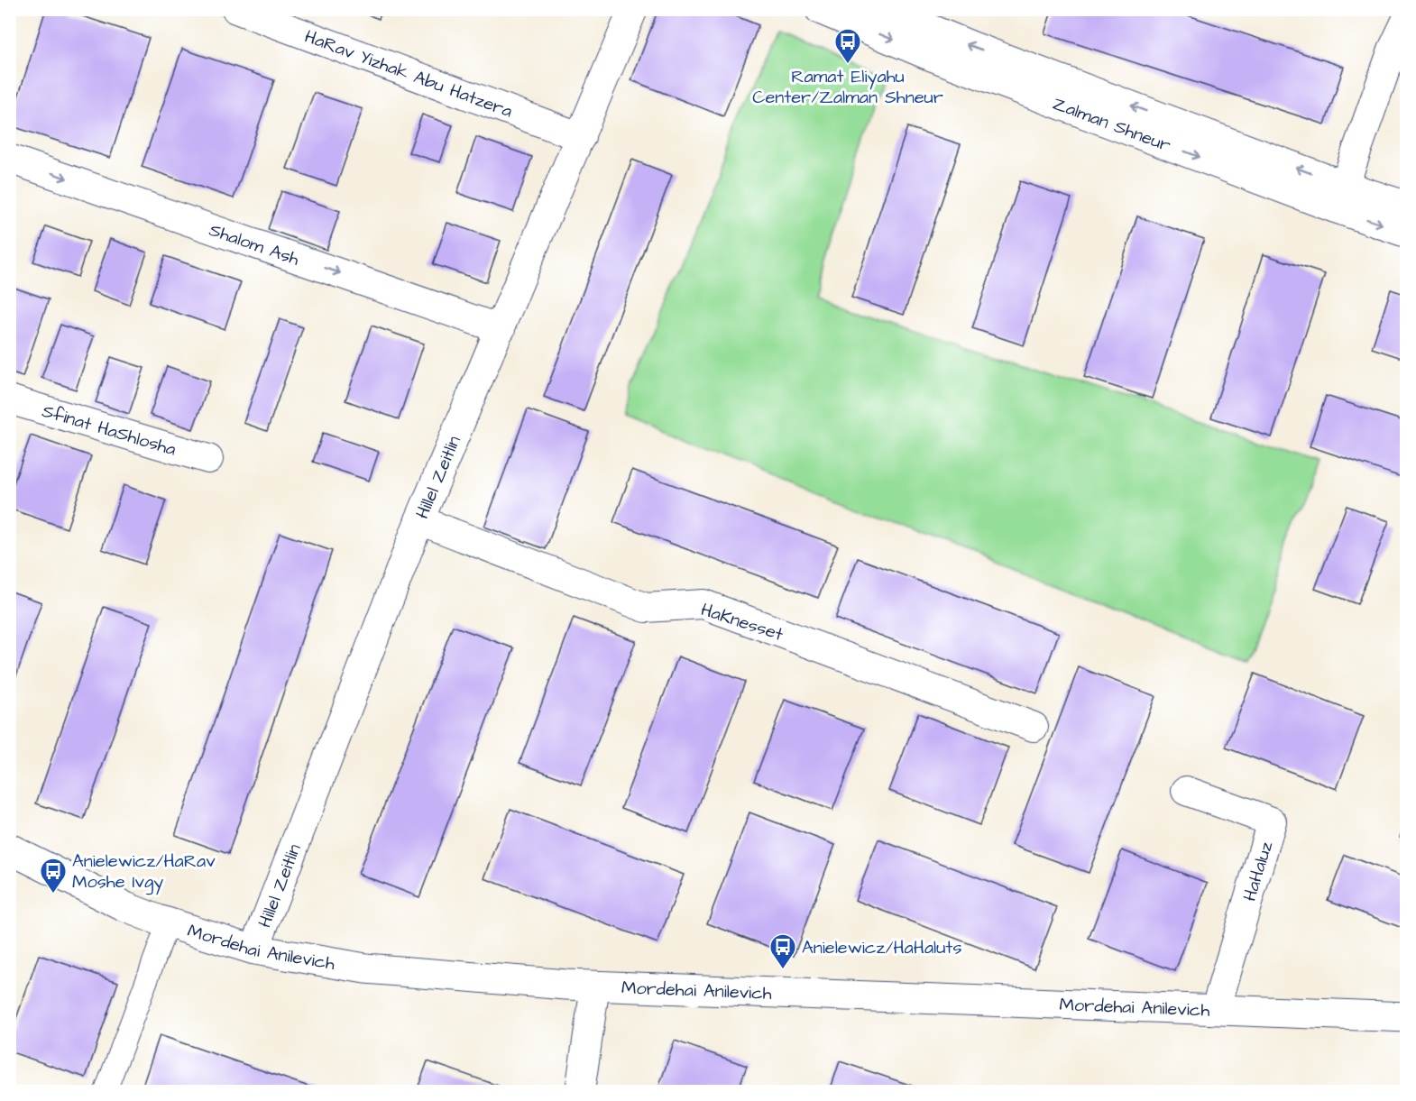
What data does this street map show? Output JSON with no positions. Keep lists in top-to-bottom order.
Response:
{
  "streets": {
    "street": [
      "HaRav Yizhak Abu Hatzera",
      "Zalman Shneur",
      "Shalom Ash",
      "Sfinat HaShlosha",
      "Hillel Zeitlin",
      "HaKnesset",
      "HaHaluz",
      "Mordehai Anilevich"
    ]
  },
  "crossings": [
    ["HaRav Yizhak Abu Hatzera", "Hillel Zeitlin"],
    ["Shalom Ash", "Hillel Zeitlin"],
    ["Hillel Zeitlin", "HaKnesset"],
    ["Hillel Zeitlin", "Mordehai Anilevich"],
    ["HaHaluz", "Mordehai Anilevich"]
  ],
  "one_way": ["Shalom Ash"],
  "places": {
    "bus stop": ["Ramat Eliyahu Center/Zalman Shneur", "Anielewicz/HaRav Moshe Ivgy", "Anielewicz/HaHaluts"]
  }
}
